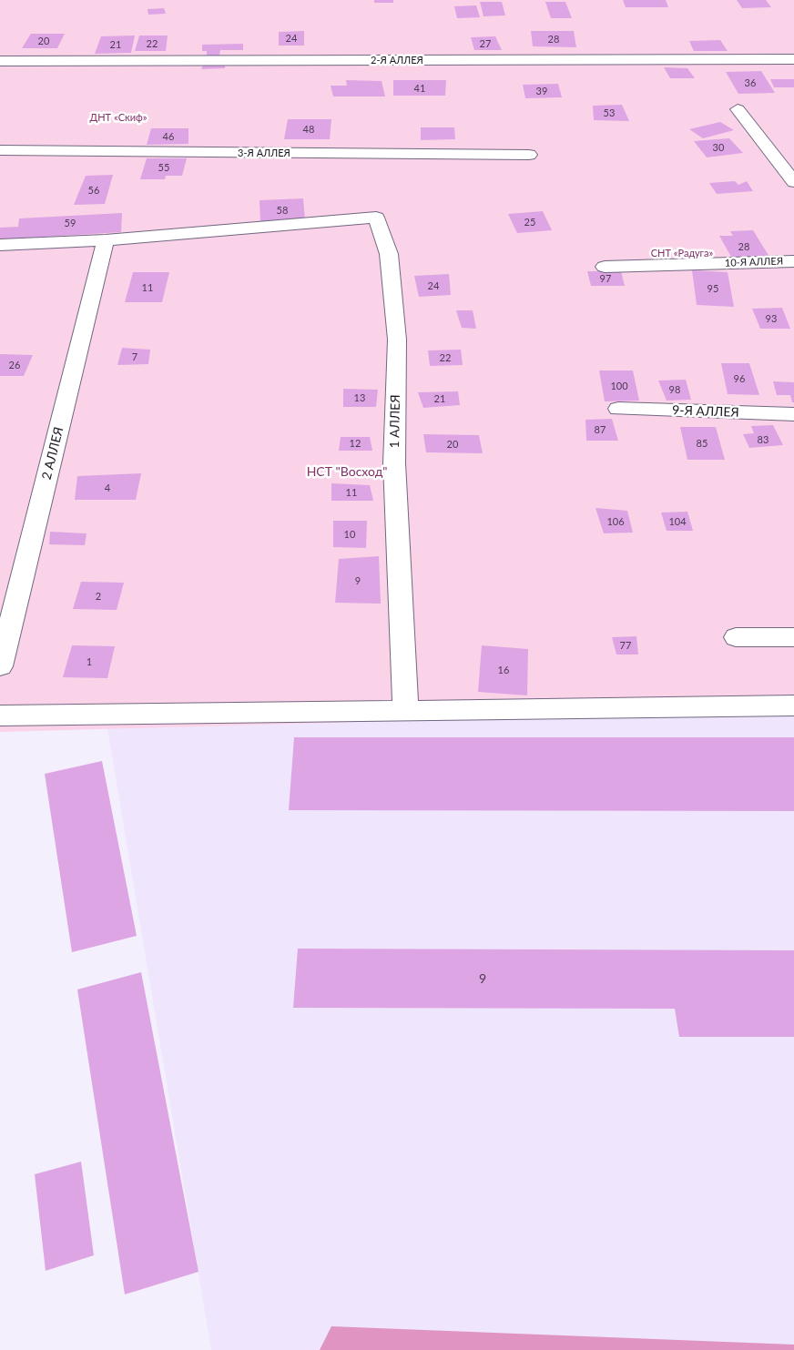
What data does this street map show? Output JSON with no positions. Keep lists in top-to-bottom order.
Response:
{
  "streets": {
    "street": [
      "2-Я АЛЛЕЯ",
      "3-Я АЛЛЕЯ",
      "10-Я АЛЛЕЯ",
      "9-Я АЛЛЕЯ",
      "1 АЛЛЕЯ",
      "2 АЛЛЕЯ"
    ]
  },
  "crossings": [
    ["1 АЛЛЕЯ", "2 АЛЛЕЯ"]
  ],
  "parks": ["ДНТ «Скиф»", "СНТ «Радуга»", "НСТ \"Восход\""],
  "house_numbers": [
    "24",
    "28",
    "20",
    "22",
    "27",
    "21",
    "36",
    "41",
    "39",
    "53",
    "48",
    "46",
    "30",
    "55",
    "56",
    "58",
    "25",
    "59",
    "28",
    "97",
    "24",
    "11",
    "95",
    "93",
    "7",
    "22",
    "26",
    "96",
    "100",
    "98",
    "13",
    "21",
    "87",
    "83",
    "12",
    "85",
    "20",
    "4",
    "11",
    "106",
    "104",
    "10",
    "9",
    "2",
    "77",
    "1",
    "16",
    "9"
  ]
}
